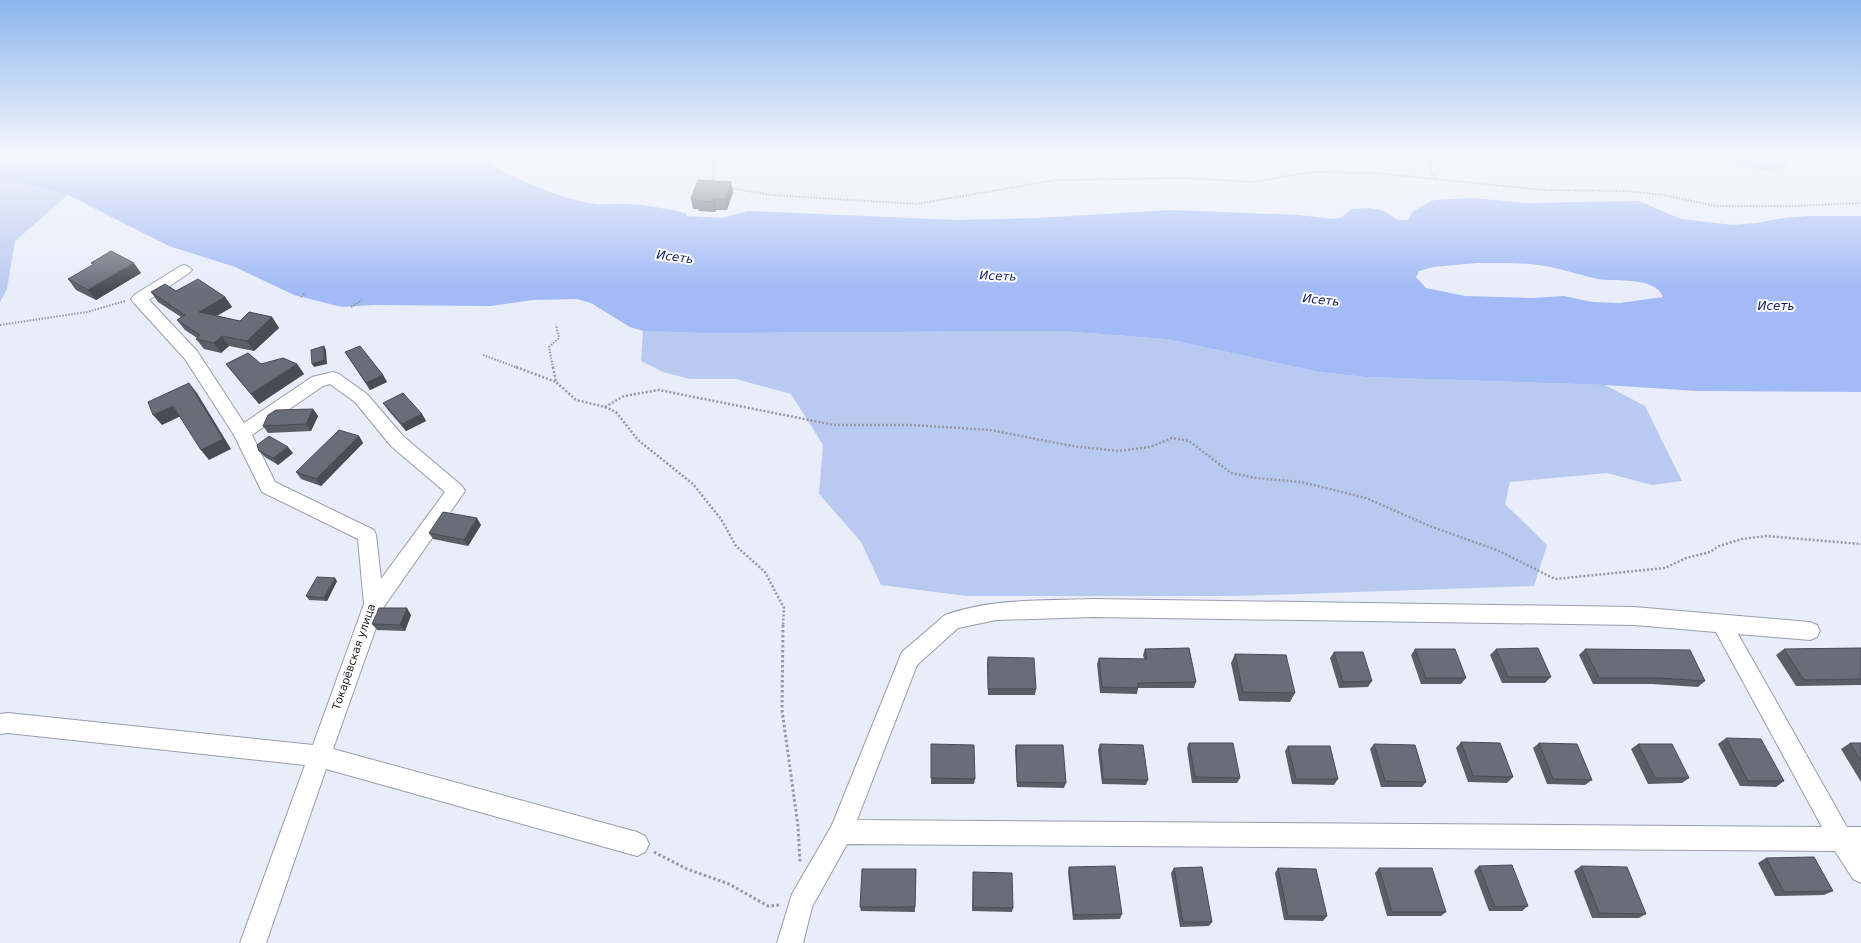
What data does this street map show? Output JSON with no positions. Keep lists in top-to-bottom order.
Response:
{
  "streets": {
    "street": ["Токарёвская улица"]
  },
  "water": ["Исеть"]
}
